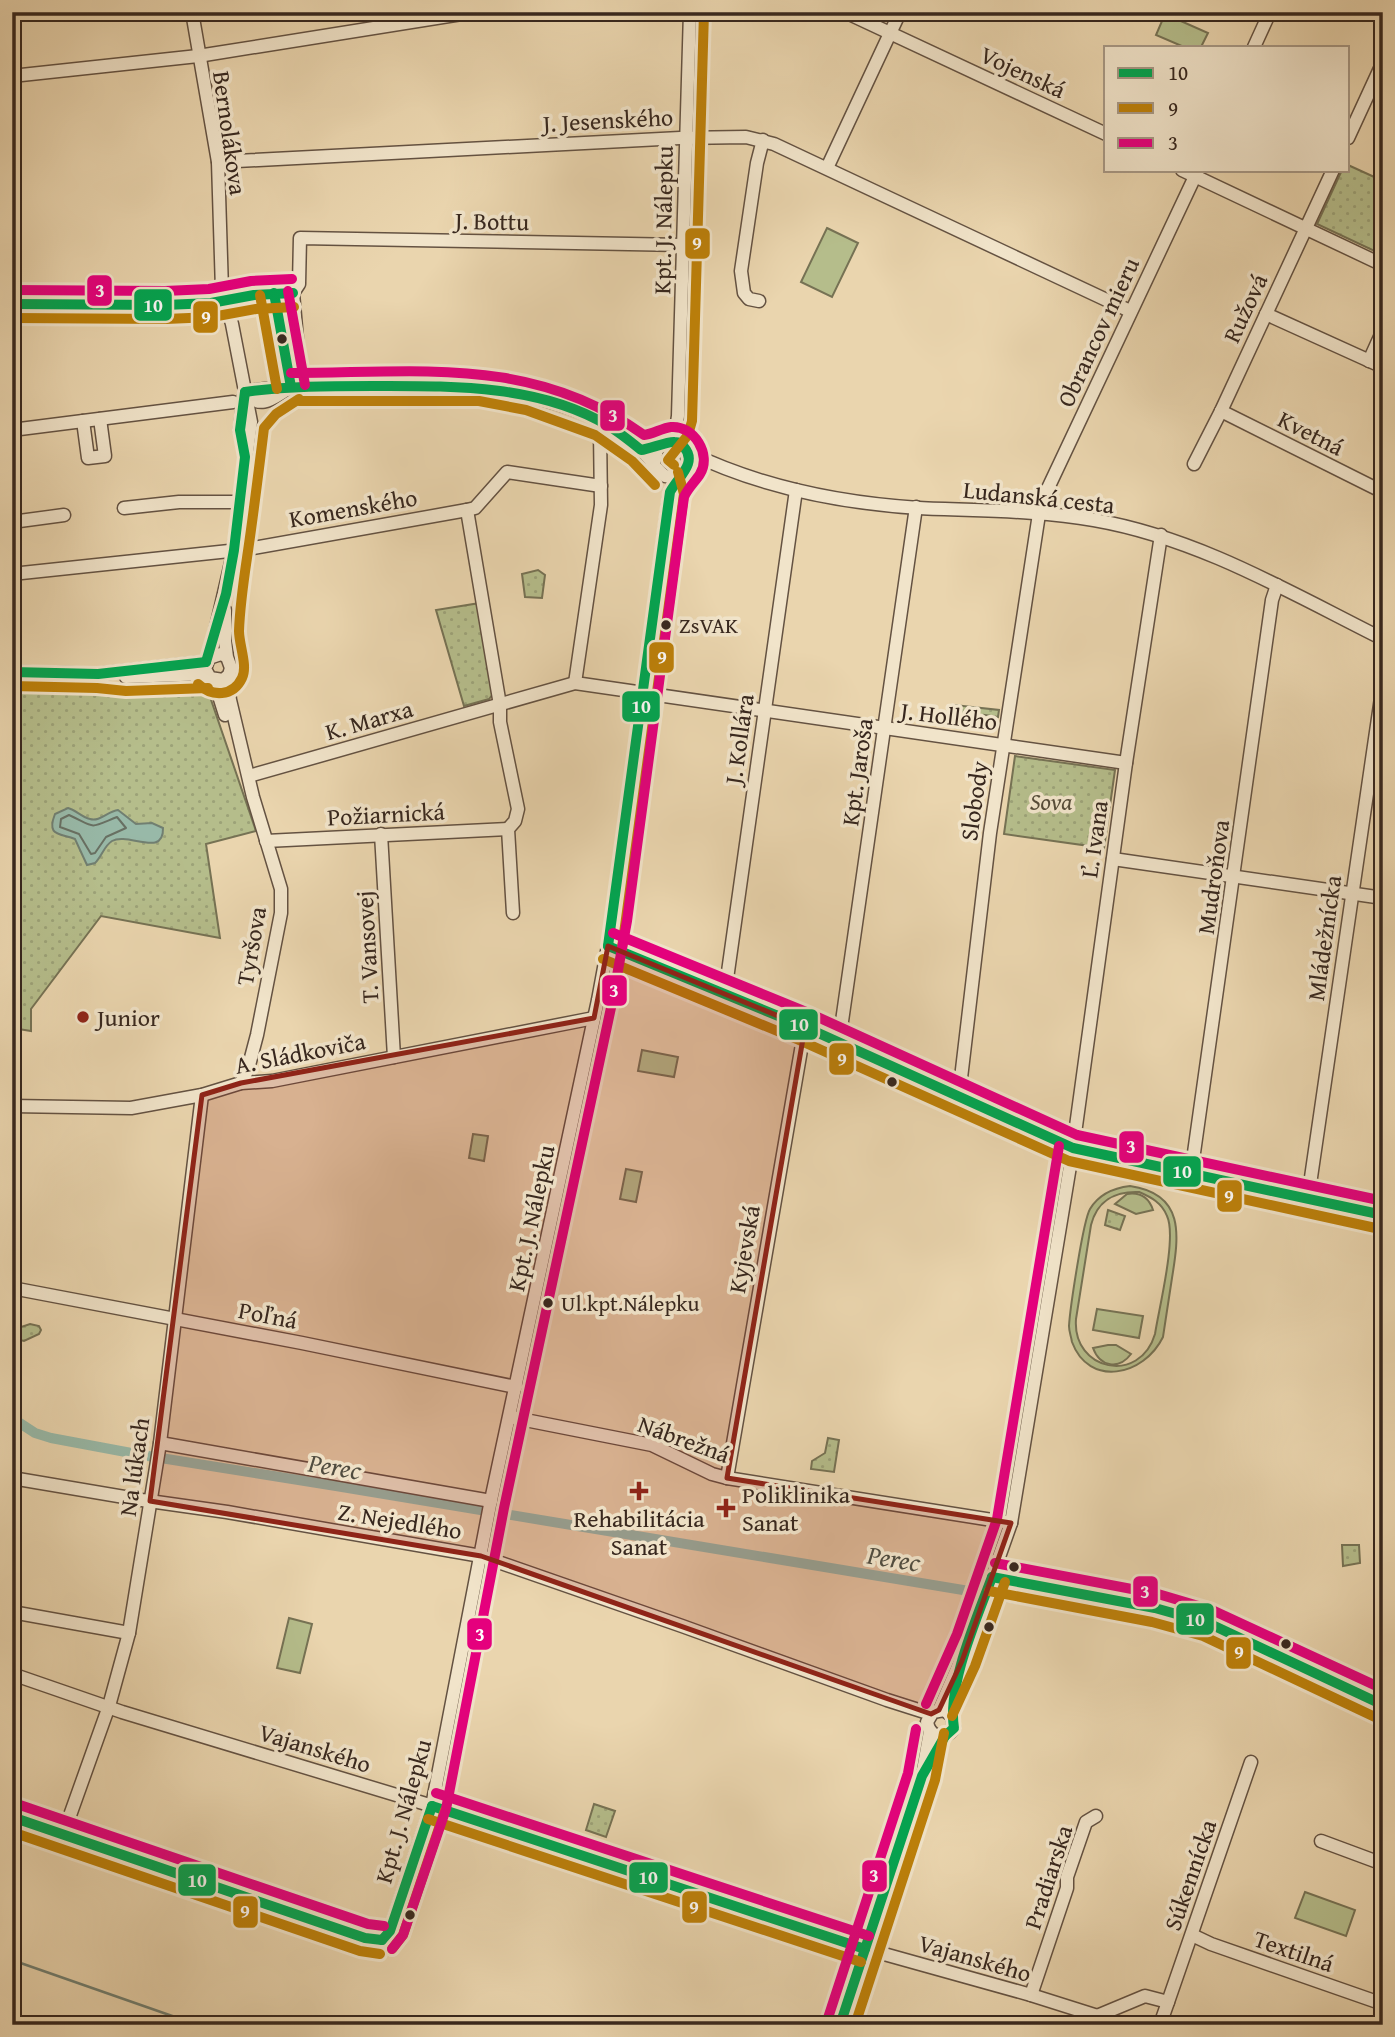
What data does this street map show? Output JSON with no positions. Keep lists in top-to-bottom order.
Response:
{
  "streets": {
    "street": [
      "Vojenská",
      "J. Jesenského",
      "Bernolákova",
      "Kpt. J. Nálepku",
      "J. Bottu",
      "Ružová",
      "Obrancov mieru",
      "Kvetná",
      "Ludanská cesta",
      "Komenského",
      "J. Hollého",
      "K. Marxa",
      "J. Kollára",
      "Kpt. Jaroša",
      "Slobody",
      "Požiarnická",
      "Ľ. Ivana",
      "Mudroňova",
      "Mládežnícka",
      "Tyršova",
      "T. Vansovej",
      "A. Sládkoviča",
      "Kyjevská",
      "Poľná",
      "Nábrežná",
      "Na lúkach",
      "Z. Nejedlého",
      "Vajanského",
      "Súkennícka",
      "Pradiarska",
      "Textilná"
    ]
  },
  "crossings": [
    ["J. Jesenského", "Bernolákova"],
    ["J. Jesenského", "Kpt. J. Nálepku"],
    ["J. Jesenského", "Obrancov mieru"],
    ["Kpt. J. Nálepku", "J. Bottu"],
    ["Kpt. J. Nálepku", "Ludanská cesta"],
    ["Kpt. J. Nálepku", "J. Hollého"],
    ["Kpt. J. Nálepku", "K. Marxa"],
    ["Kpt. J. Nálepku", "A. Sládkoviča"],
    ["Kpt. J. Nálepku", "Poľná"],
    ["Kpt. J. Nálepku", "Nábrežná"],
    ["Kpt. J. Nálepku", "Na lúkach"],
    ["Kpt. J. Nálepku", "Z. Nejedlého"],
    ["Kpt. J. Nálepku", "Vajanského"],
    ["Ružová", "Kvetná"],
    ["Obrancov mieru", "Ludanská cesta"],
    ["Obrancov mieru", "Slobody"],
    ["Ludanská cesta", "J. Kollára"],
    ["Ludanská cesta", "Kpt. Jaroša"],
    ["Ludanská cesta", "Slobody"],
    ["Ludanská cesta", "Ľ. Ivana"],
    ["Ludanská cesta", "Mudroňova"],
    ["J. Hollého", "K. Marxa"],
    ["J. Hollého", "J. Kollára"],
    ["J. Hollého", "Kpt. Jaroša"],
    ["J. Hollého", "Slobody"],
    ["J. Hollého", "Ľ. Ivana"],
    ["K. Marxa", "Tyršova"],
    ["Požiarnická", "Tyršova"],
    ["Požiarnická", "T. Vansovej"],
    ["Ľ. Ivana", "Nábrežná"],
    ["Tyršova", "A. Sládkoviča"],
    ["T. Vansovej", "A. Sládkoviča"],
    ["A. Sládkoviča", "Na lúkach"],
    ["Kyjevská", "Nábrežná"],
    ["Poľná", "Na lúkach"],
    ["Na lúkach", "Z. Nejedlého"],
    ["Na lúkach", "Vajanského"],
    ["Vajanského", "Pradiarska"],
    ["Súkennícka", "Textilná"]
  ],
  "water": ["Perec"],
  "parks": ["Sova"],
  "places": {
    "other": ["ZsVAK", "Junior", "Ul.kpt.Nálepku"],
    "health": ["Rehabilitácia Sanat", "Poliklinika Sanat"]
  },
  "lines": ["transit line 9", "transit line 3", "transit line 10"],
  "legend": ["10", "9", "3"]
}
